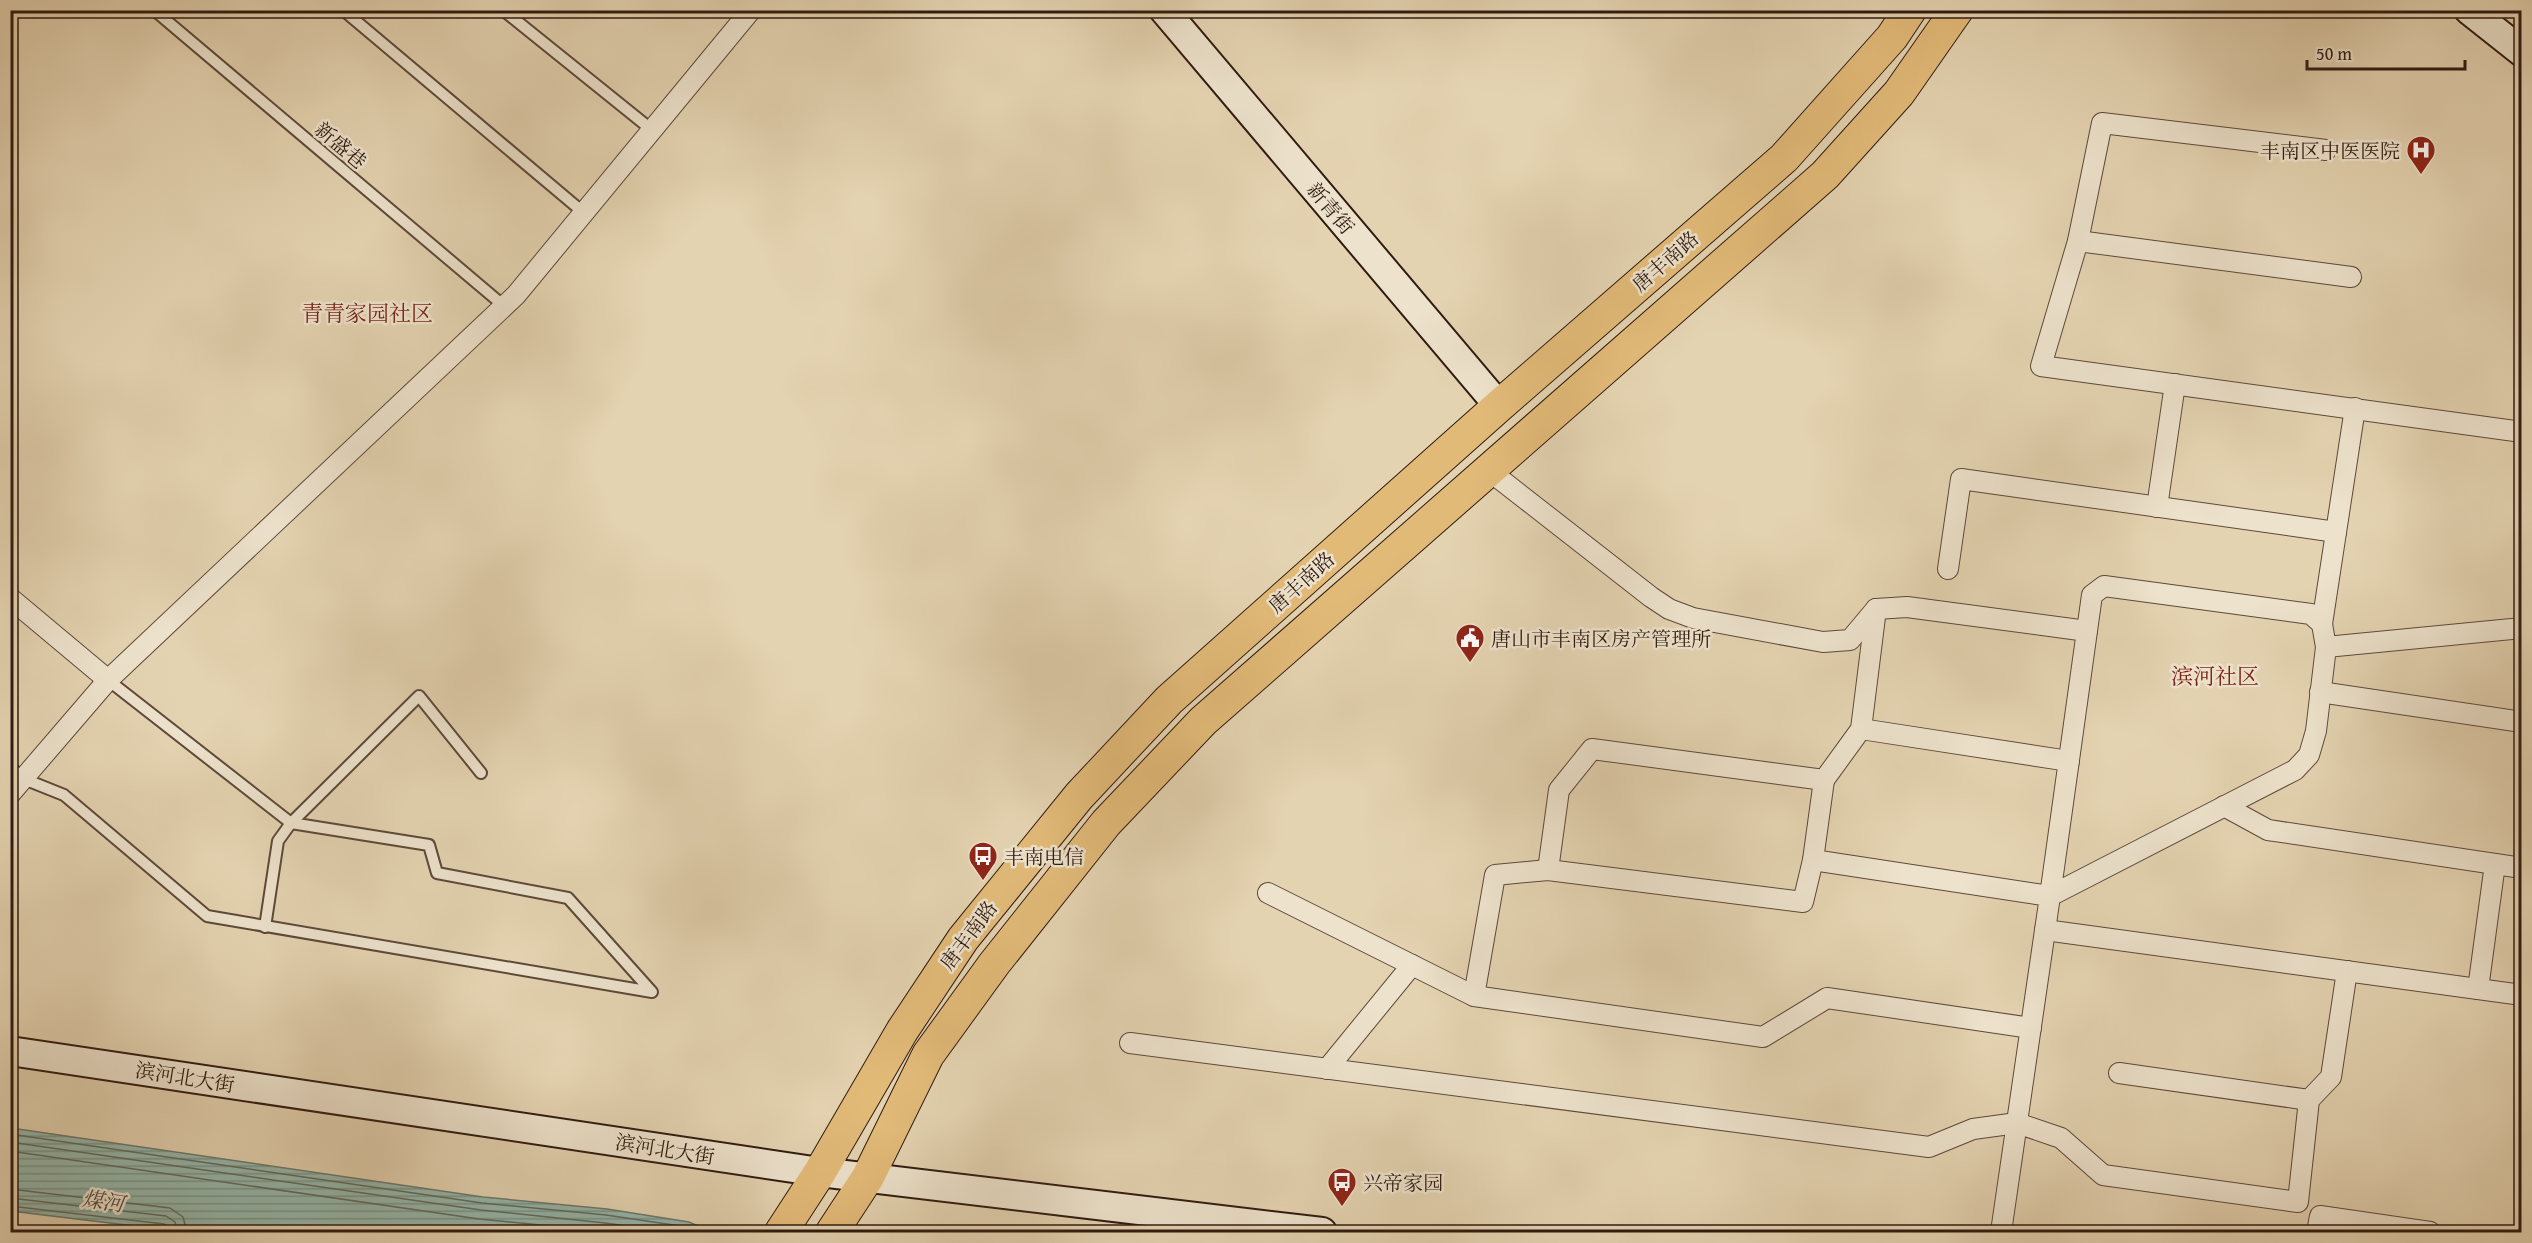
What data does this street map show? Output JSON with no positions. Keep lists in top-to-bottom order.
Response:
{
  "streets": {
    "main road": ["新青街", "唐丰南路", "滨河北大街"],
    "lane": ["新盛巷"]
  },
  "crossings": [
    ["新青街", "唐丰南路"],
    ["唐丰南路", "滨河北大街"]
  ],
  "districts": ["青青家园社区", "滨河社区"],
  "water": ["煤河"],
  "places": {
    "hospital": ["丰南区中医医院"],
    "public building": ["唐山市丰南区房产管理所"],
    "bus stop": ["丰南电信", "兴帝家园"]
  },
  "scale_bar": "50 m"
}
